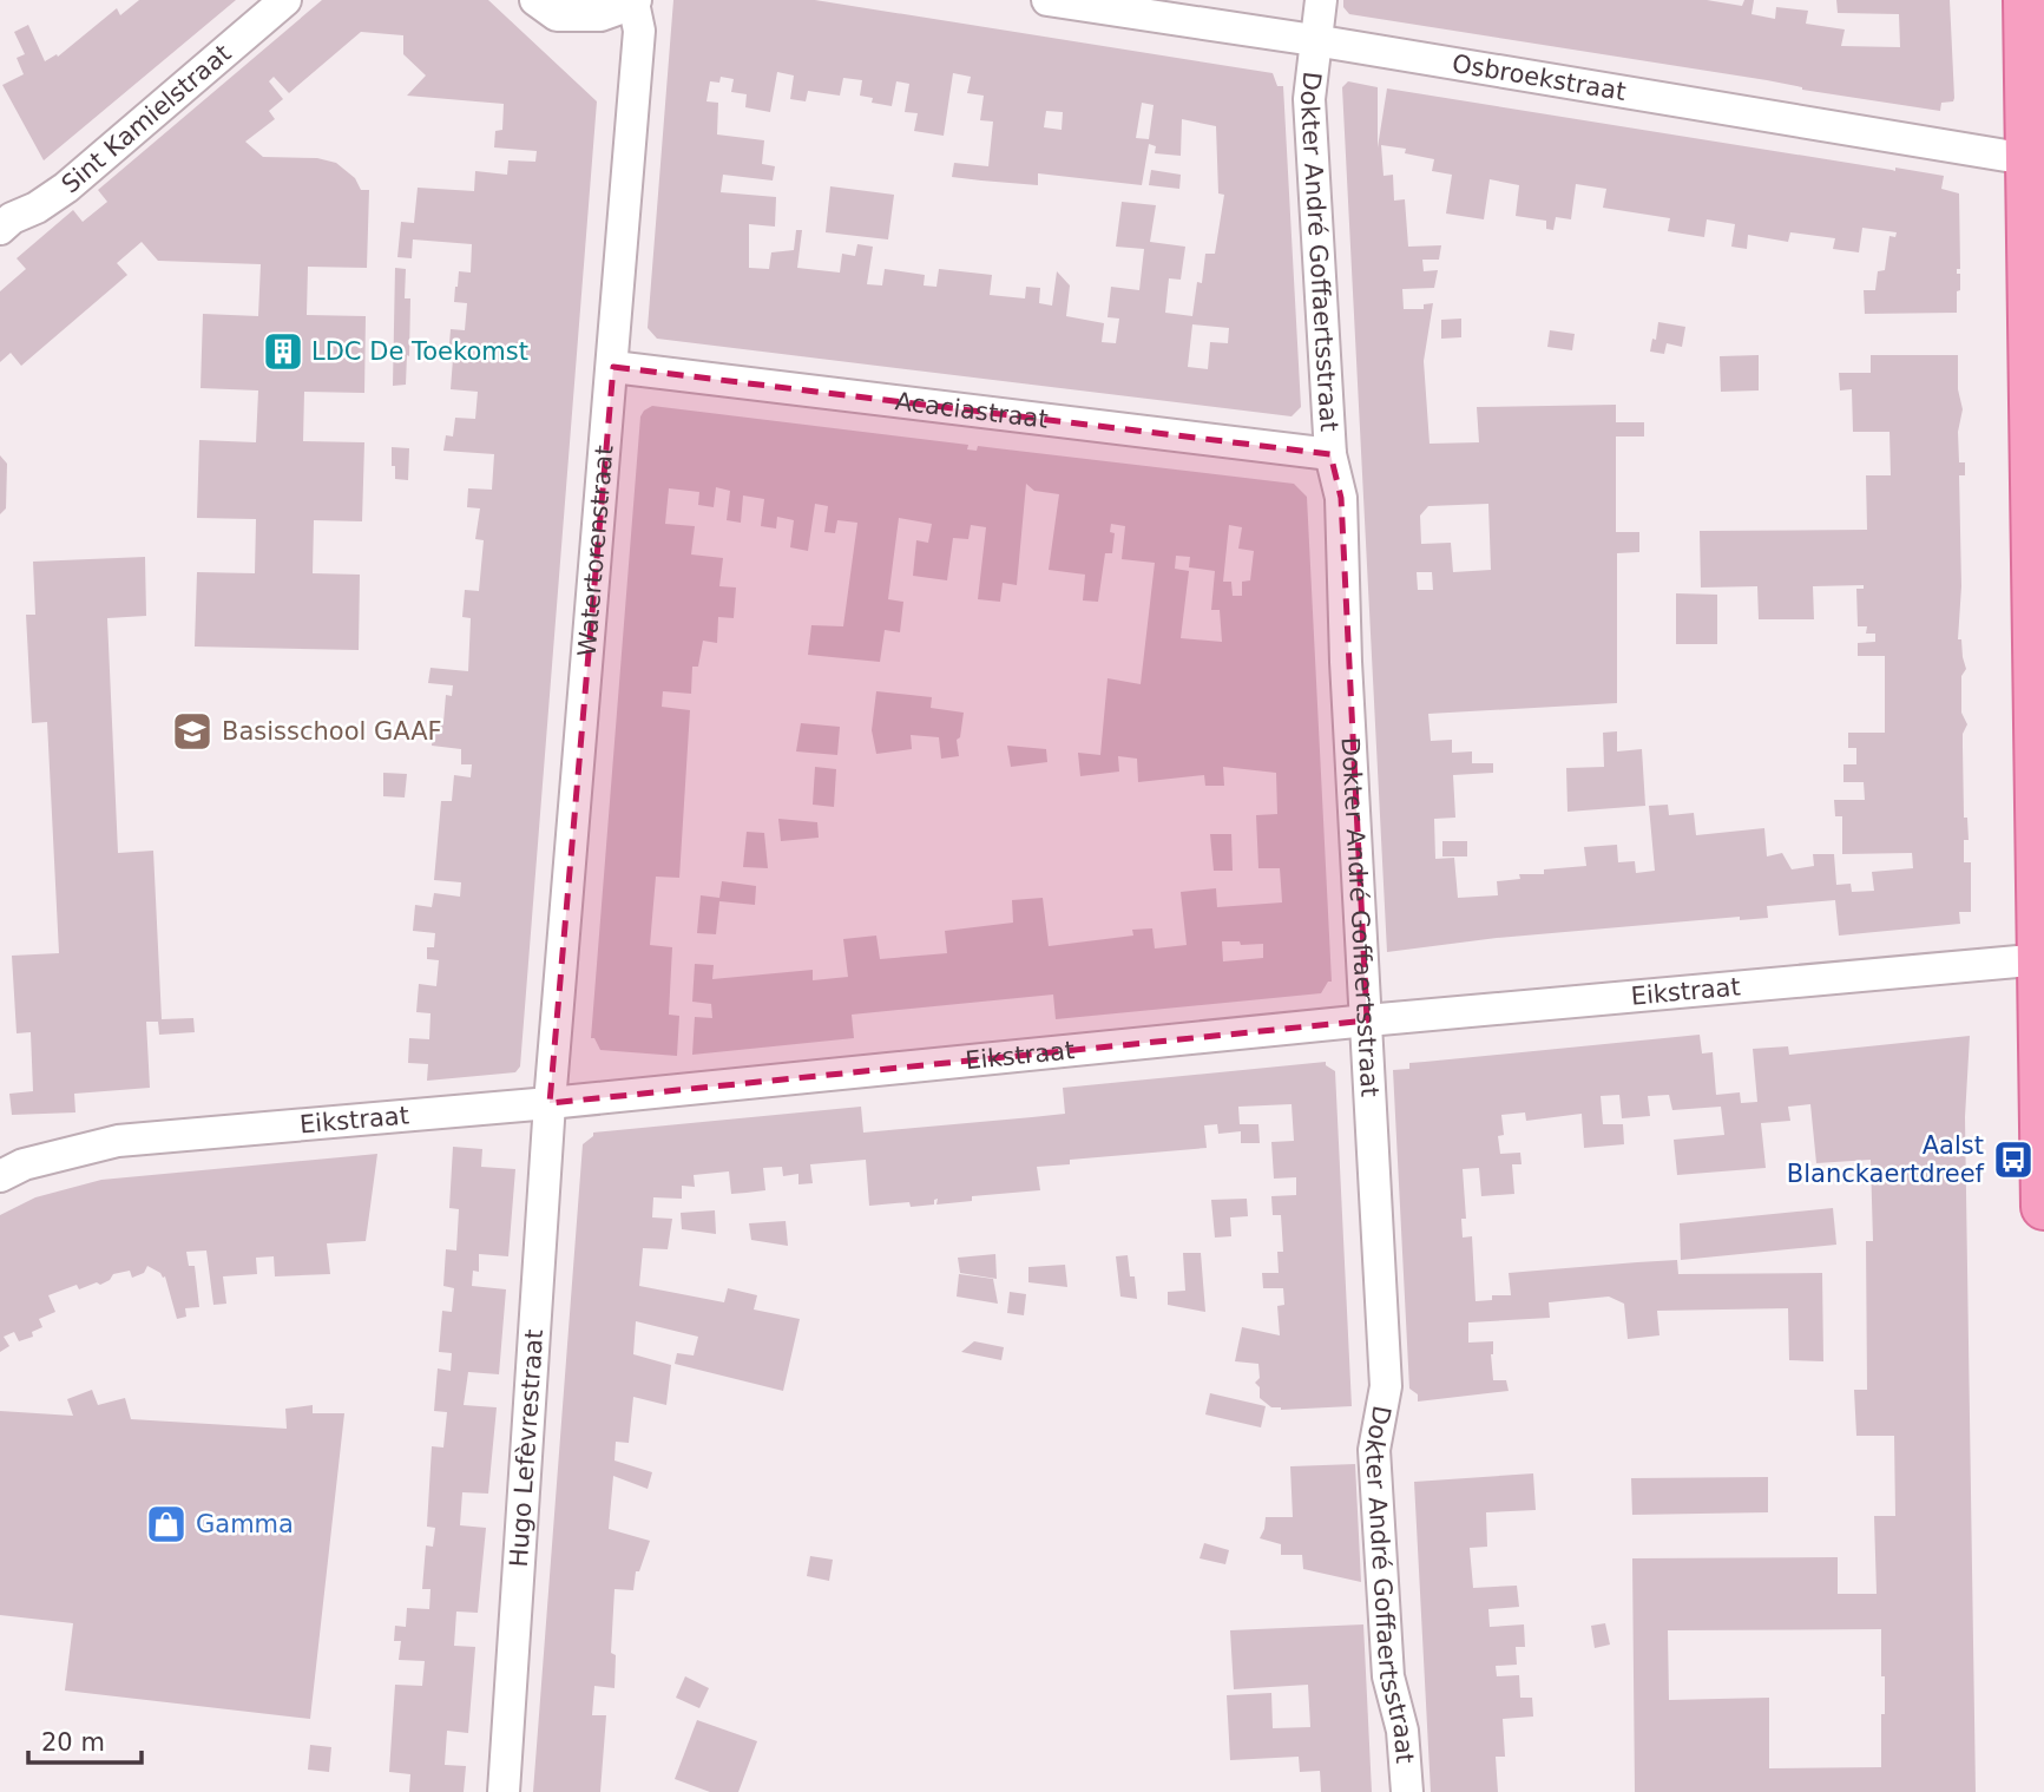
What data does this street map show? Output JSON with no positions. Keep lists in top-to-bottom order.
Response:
{
  "streets": {
    "street": [
      "Osbroekstraat",
      "Sint Kamielstraat",
      "Dokter André Goffaertsstraat",
      "Acaciastraat",
      "Watertorenstraat",
      "Eikstraat",
      "Hugo Lefèvrestraat"
    ]
  },
  "crossings": [
    ["Osbroekstraat", "Dokter André Goffaertsstraat"],
    ["Dokter André Goffaertsstraat", "Acaciastraat"],
    ["Dokter André Goffaertsstraat", "Eikstraat"],
    ["Acaciastraat", "Watertorenstraat"],
    ["Watertorenstraat", "Eikstraat"],
    ["Watertorenstraat", "Hugo Lefèvrestraat"],
    ["Eikstraat", "Hugo Lefèvrestraat"]
  ],
  "places": {
    "building": ["LDC De Toekomst"],
    "school or university": ["Basisschool GAAF"],
    "bus stop": ["Aalst Blanckaertdreef"],
    "shop": ["Gamma"]
  },
  "scale_bar": "20 m"
}
